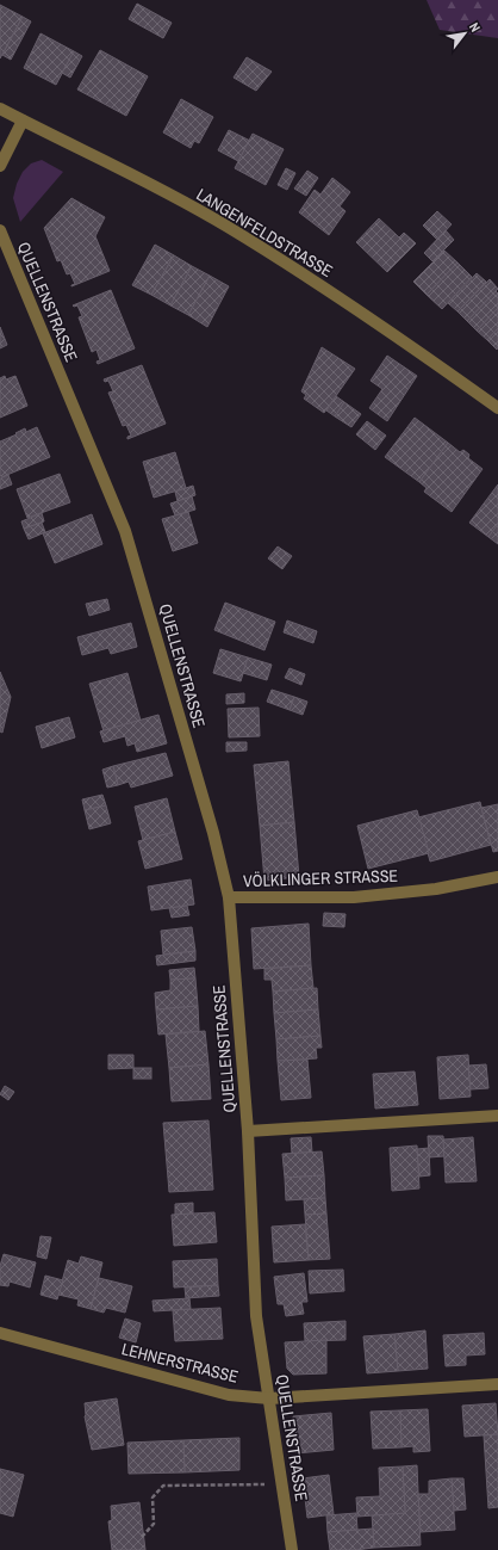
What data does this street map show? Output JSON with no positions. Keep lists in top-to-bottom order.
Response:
{
  "streets": {
    "street": [
      "LANGENFELDSTRASSE",
      "QUELLENSTRASSE",
      "VÖLKLINGER STRASSE",
      "LEHNERSTRASSE"
    ]
  },
  "crossings": [
    ["QUELLENSTRASSE", "VÖLKLINGER STRASSE"],
    ["QUELLENSTRASSE", "LEHNERSTRASSE"]
  ],
  "north": "top right"
}
